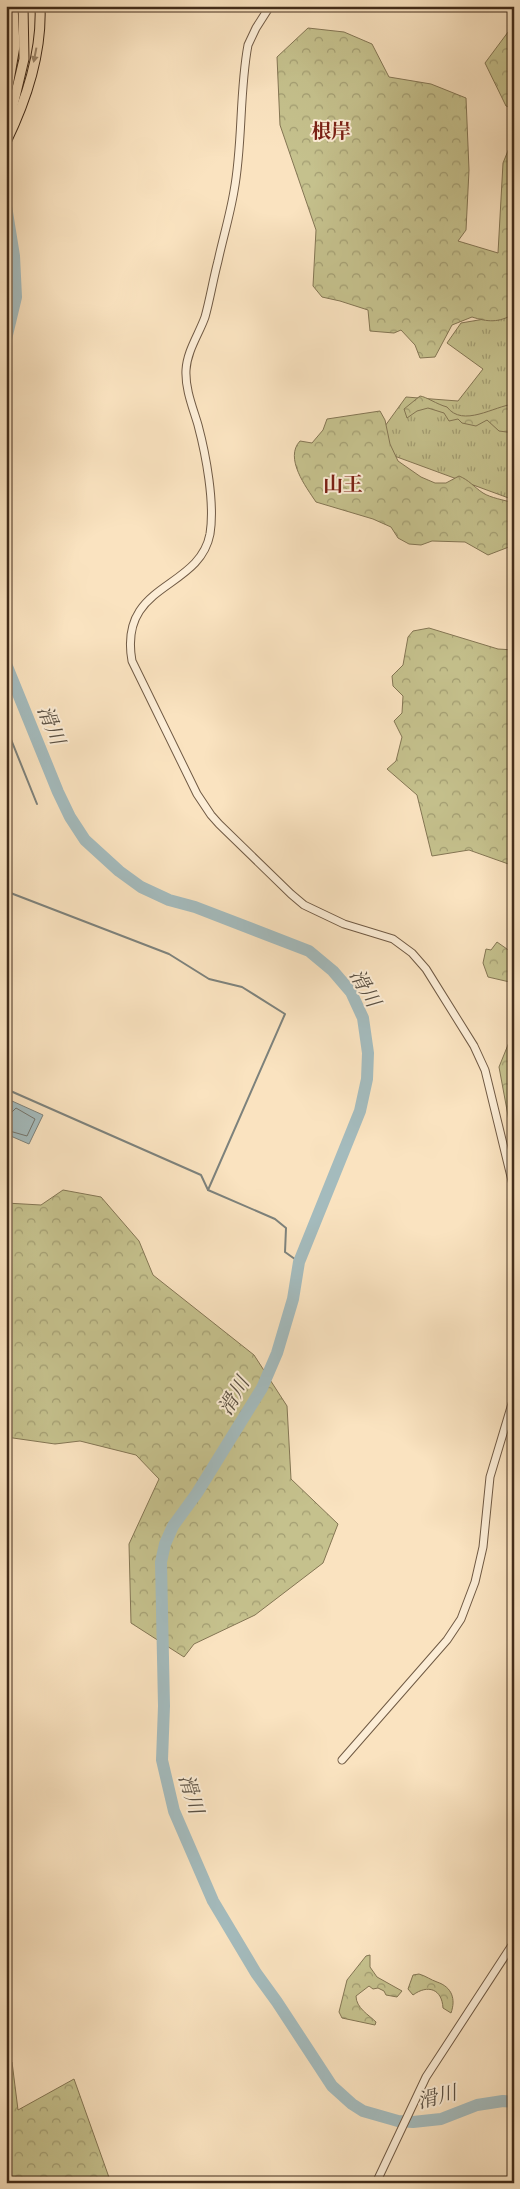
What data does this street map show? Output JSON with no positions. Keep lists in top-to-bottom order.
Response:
{
  "districts": ["根岸", "山王"],
  "water": ["滑川"]
}
